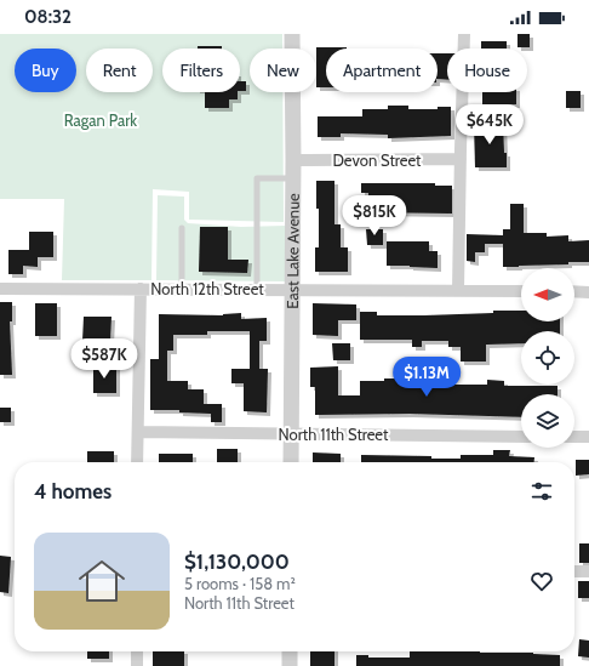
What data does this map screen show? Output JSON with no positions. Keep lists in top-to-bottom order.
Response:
{
  "streets": {
    "street": [
      "Devon Street",
      "East Lake Avenue",
      "North 12th Street",
      "North 11th Street"
    ]
  },
  "crossings": [
    ["Devon Street", "East Lake Avenue"],
    ["East Lake Avenue", "North 12th Street"],
    ["East Lake Avenue", "North 11th Street"]
  ],
  "parks": ["Ragan Park"],
  "north": "left",
  "page": {
    "status": "08:32",
    "chip": [
      "Buy",
      "Rent",
      "Filters",
      "New",
      "Apartment",
      "House"
    ],
    "price": [
      "$645K",
      "$815K",
      "$587K",
      "$1.13M"
    ],
    "heading": "4 homes",
    "list": [
      {
        "name": "$1,130,000",
        "note": "5 rooms · 158 m² · North 11th Street"
      }
    ]
  }
}
